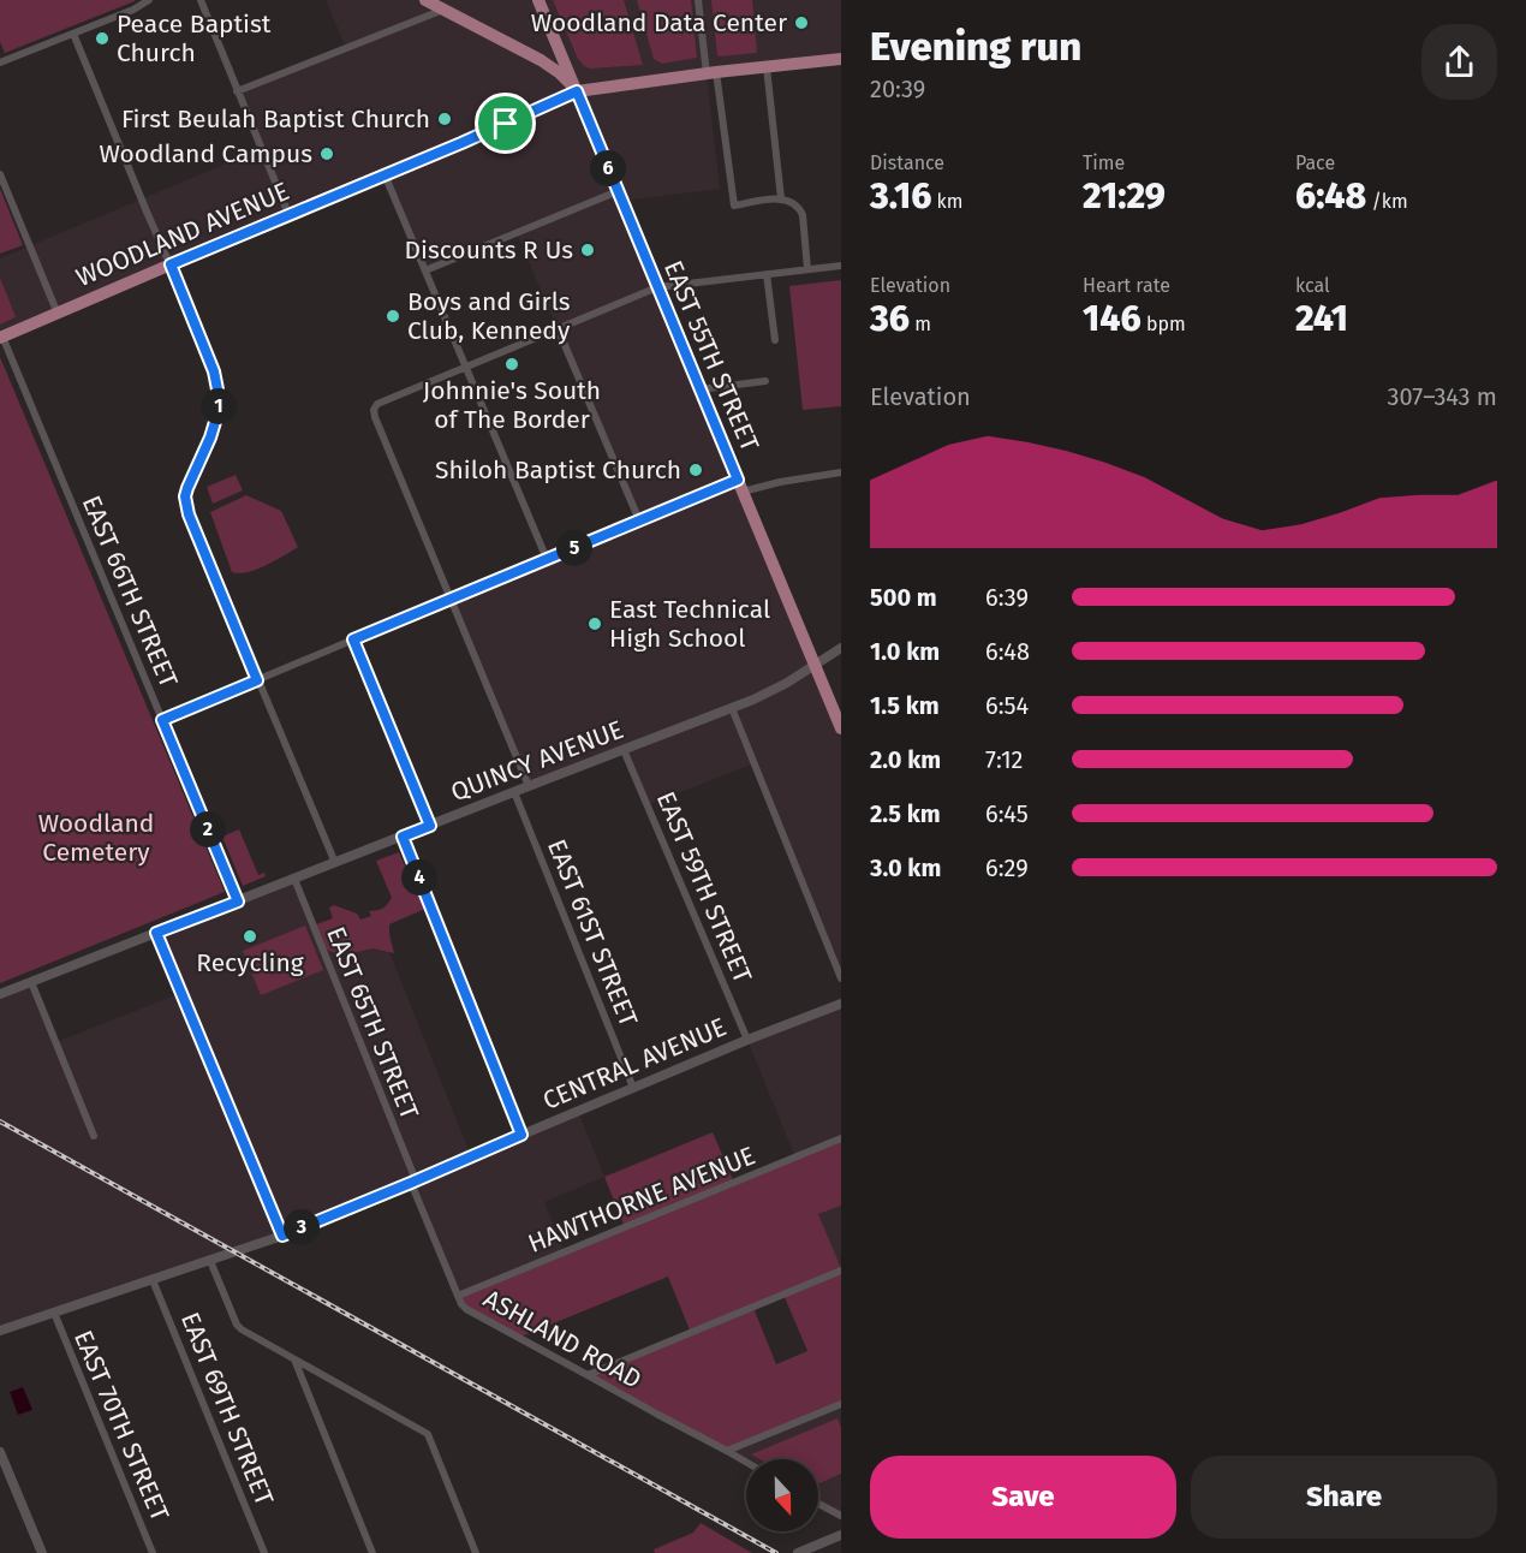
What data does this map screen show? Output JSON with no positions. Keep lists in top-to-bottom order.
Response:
{
  "streets": {
    "main road": ["WOODLAND AVENUE", "EAST 55TH STREET"],
    "street": [
      "EAST 66TH STREET",
      "QUINCY AVENUE",
      "EAST 59TH STREET",
      "EAST 61ST STREET",
      "EAST 65TH STREET",
      "CENTRAL AVENUE",
      "HAWTHORNE AVENUE",
      "ASHLAND ROAD",
      "EAST 69TH STREET",
      "EAST 70TH STREET"
    ]
  },
  "crossings": [
    ["WOODLAND AVENUE", "EAST 55TH STREET"],
    ["WOODLAND AVENUE", "EAST 66TH STREET"],
    ["EAST 55TH STREET", "QUINCY AVENUE"],
    ["EAST 66TH STREET", "QUINCY AVENUE"],
    ["QUINCY AVENUE", "EAST 59TH STREET"],
    ["QUINCY AVENUE", "EAST 61ST STREET"],
    ["QUINCY AVENUE", "EAST 65TH STREET"],
    ["EAST 59TH STREET", "CENTRAL AVENUE"],
    ["EAST 61ST STREET", "CENTRAL AVENUE"],
    ["EAST 65TH STREET", "CENTRAL AVENUE"],
    ["EAST 65TH STREET", "ASHLAND ROAD"],
    ["CENTRAL AVENUE", "ASHLAND ROAD"],
    ["CENTRAL AVENUE", "EAST 69TH STREET"],
    ["CENTRAL AVENUE", "EAST 70TH STREET"],
    ["HAWTHORNE AVENUE", "ASHLAND ROAD"]
  ],
  "parks": ["Woodland Cemetery"],
  "places": [
    "Woodland Data Center",
    "Peace Baptist Church",
    "First Beulah Baptist Church",
    "Woodland Campus",
    "Discounts R Us",
    "Boys and Girls Club, Kennedy",
    "Johnnie's South of The Border",
    "Shiloh Baptist Church",
    "East Technical High School",
    "Recycling"
  ],
  "north": "bottom",
  "page": {
    "heading": ["Evening run", "20:39"],
    "stats": [
      ["Distance", "3.16 km"],
      ["Time", "21:29"],
      ["Pace", "6:48 /km"],
      ["Elevation", "36 m"],
      ["Heart rate", "146 bpm"],
      ["kcal", "241"]
    ],
    "pins": [
      "6",
      "1",
      "5",
      "2",
      "4",
      "3"
    ],
    "chart": ["Elevation", "307–343 m"],
    "list": [
      {
        "name": "500 m",
        "note": "6:39"
      },
      {
        "name": "1.0 km",
        "note": "6:48"
      },
      {
        "name": "1.5 km",
        "note": "6:54"
      },
      {
        "name": "2.0 km",
        "note": "7:12"
      },
      {
        "name": "2.5 km",
        "note": "6:45"
      },
      {
        "name": "3.0 km",
        "note": "6:29"
      }
    ],
    "buttons": ["Save", "Share"]
  }
}
